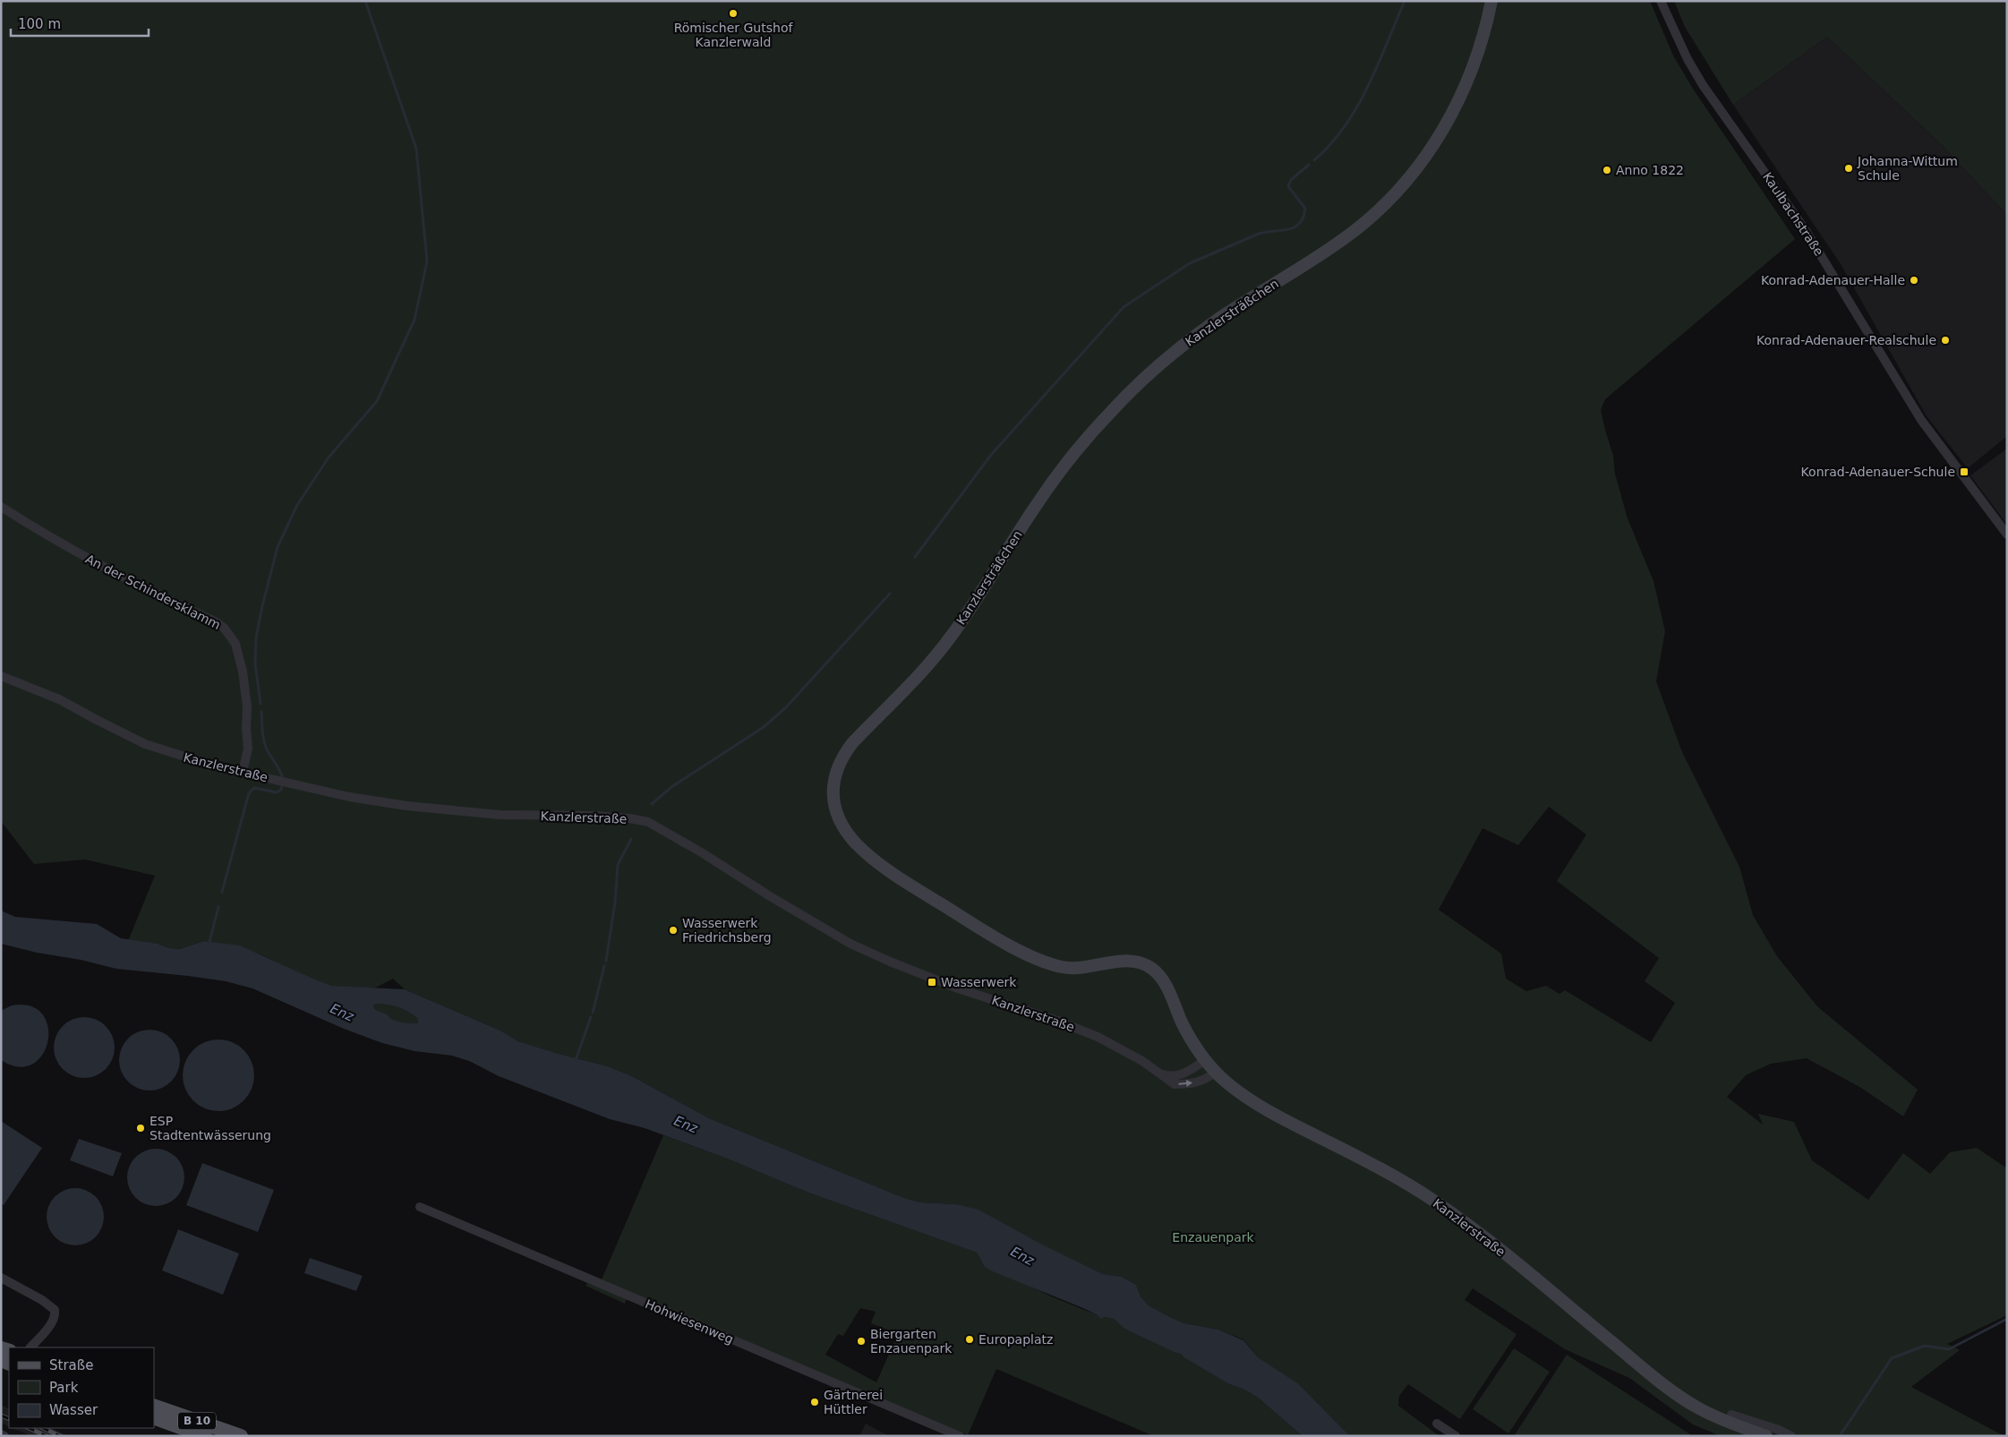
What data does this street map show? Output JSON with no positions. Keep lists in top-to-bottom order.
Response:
{
  "streets": {
    "main road": ["Kanzlersträßchen", "Kanzlerstraße", "B 10"],
    "street": ["Kaulbachstraße", "An der Schindersklamm", "Hohwiesenweg"]
  },
  "crossings": [
    ["Kanzlersträßchen", "Kanzlerstraße"],
    ["An der Schindersklamm", "Kanzlerstraße"]
  ],
  "water": ["Enz"],
  "parks": ["Enzauenpark"],
  "places": {
    "other": [
      "Römischer Gutshof Kanzlerwald",
      "Johanna-Wittum Schule",
      "Anno 1822",
      "Konrad-Adenauer-Halle",
      "Konrad-Adenauer-Realschule",
      "Wasserwerk Friedrichsberg",
      "ESP Stadtentwässerung",
      "Europaplatz",
      "Biergarten Enzauenpark",
      "Gärtnerei Hüttler"
    ],
    "transit": ["Konrad-Adenauer-Schule", "Wasserwerk"]
  },
  "legend": ["Straße", "Park", "Wasser"],
  "scale_bar": "100 m"
}
